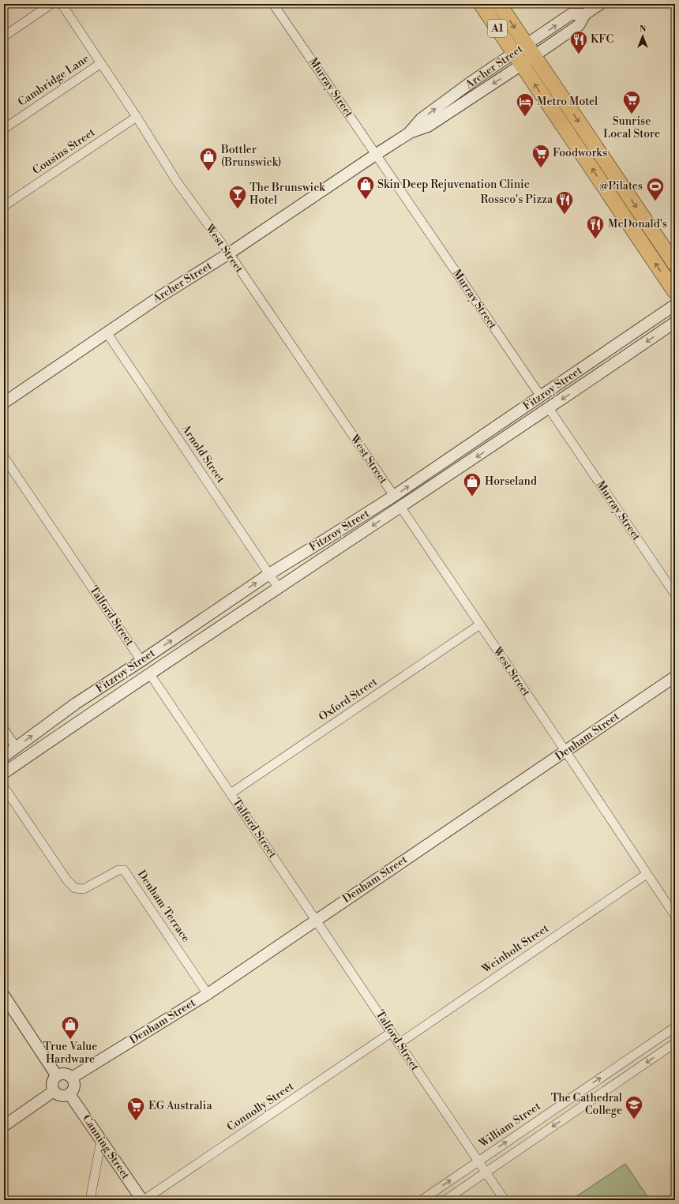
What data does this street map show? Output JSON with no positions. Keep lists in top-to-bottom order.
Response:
{
  "streets": {
    "highway": ["A1"],
    "street": [
      "Archer Street",
      "Cambridge Lane",
      "Murray Street",
      "Cousins Street",
      "West Street",
      "Fitzroy Street",
      "Arnold Street",
      "Talford Street",
      "Oxford Street",
      "Denham Street",
      "Denham Terrace",
      "Weinholt Street",
      "Connolly Street",
      "William Street",
      "Canning Street"
    ]
  },
  "crossings": [
    ["A1", "Archer Street"],
    ["Archer Street", "Murray Street"],
    ["Archer Street", "West Street"],
    ["Archer Street", "Arnold Street"],
    ["Cambridge Lane", "West Street"],
    ["Murray Street", "Fitzroy Street"],
    ["Cousins Street", "West Street"],
    ["West Street", "Fitzroy Street"],
    ["West Street", "Oxford Street"],
    ["West Street", "Denham Street"],
    ["West Street", "Weinholt Street"],
    ["Fitzroy Street", "Arnold Street"],
    ["Fitzroy Street", "Talford Street"],
    ["Talford Street", "Oxford Street"],
    ["Talford Street", "Denham Street"],
    ["Talford Street", "Weinholt Street"],
    ["Talford Street", "Connolly Street"],
    ["Talford Street", "William Street"],
    ["Denham Street", "Denham Terrace"],
    ["Denham Street", "Canning Street"],
    ["Connolly Street", "Canning Street"]
  ],
  "places": {
    "restaurant": ["KFC", "Rossco's Pizza", "McDonald's"],
    "supermarket": ["Sunrise Local Store", "Foodworks", "EG Australia"],
    "hotel": ["Metro Motel"],
    "shop": [
      "Bottler (Brunswick)",
      "Skin Deep Rejuvenation Clinic",
      "Horseland",
      "True Value Hardware"
    ],
    "sports": ["@Pilates"],
    "bar": ["The Brunswick Hotel"],
    "school or university": ["The Cathedral College"]
  },
  "north": "top"
}
